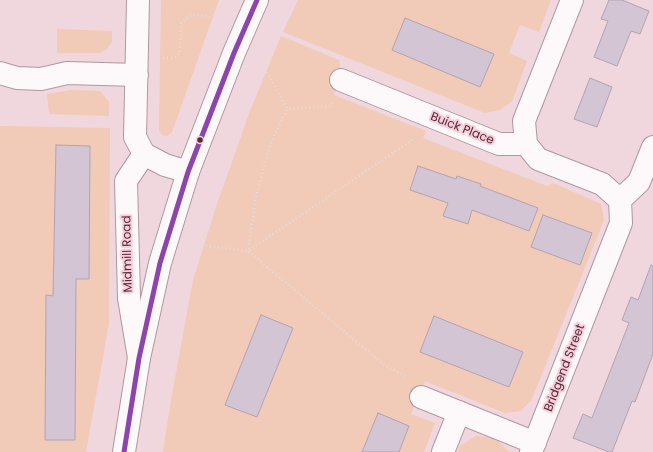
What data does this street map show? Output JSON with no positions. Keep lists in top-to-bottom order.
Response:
{
  "streets": {
    "street": ["Buick Place", "Midmill Road", "Bridgend Street"]
  }
}
